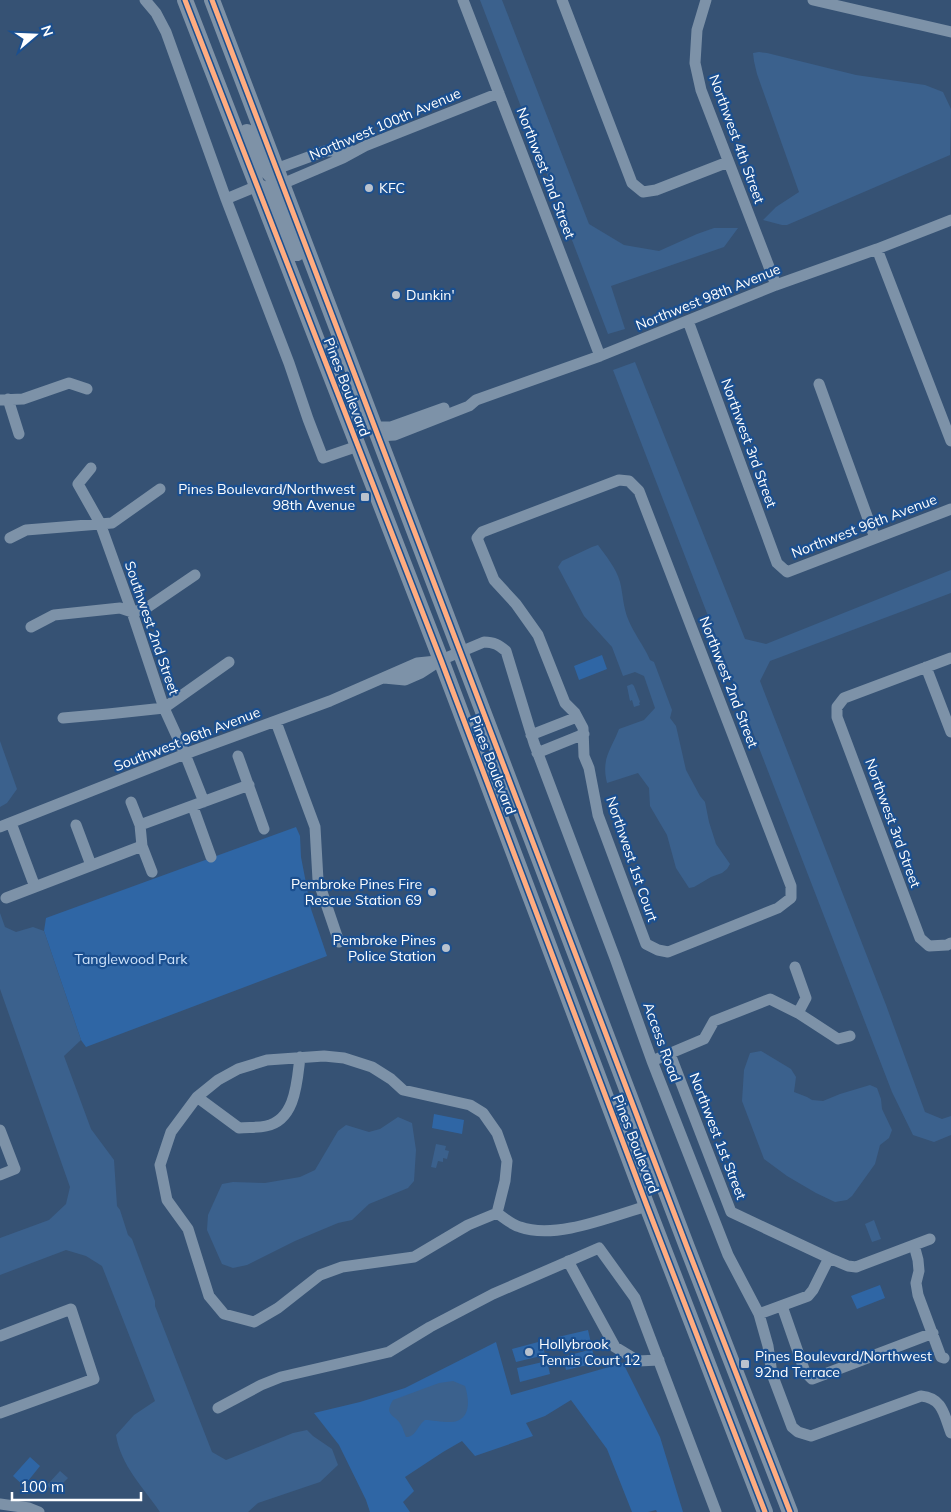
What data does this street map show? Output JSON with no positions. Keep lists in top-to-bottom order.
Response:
{
  "streets": {
    "highway": ["Pines Boulevard"],
    "street": [
      "Northwest 100th Avenue",
      "Northwest 4th Street",
      "Northwest 2nd Street",
      "Northwest 98th Avenue",
      "Northwest 3rd Street",
      "Northwest 96th Avenue",
      "Southwest 2nd Street",
      "Southwest 96th Avenue",
      "Northwest 1st Court",
      "Access Road",
      "Northwest 1st Street"
    ]
  },
  "crossings": [
    ["Northwest 100th Avenue", "Northwest 2nd Street"],
    ["Northwest 100th Avenue", "Pines Boulevard"],
    ["Northwest 4th Street", "Northwest 98th Avenue"],
    ["Northwest 2nd Street", "Northwest 98th Avenue"],
    ["Northwest 2nd Street", "Northwest 1st Court"],
    ["Northwest 98th Avenue", "Pines Boulevard"],
    ["Northwest 98th Avenue", "Northwest 3rd Street"],
    ["Pines Boulevard", "Southwest 96th Avenue"],
    ["Northwest 3rd Street", "Northwest 96th Avenue"],
    ["Southwest 2nd Street", "Southwest 96th Avenue"],
    ["Southwest 96th Avenue", "Access Road"]
  ],
  "parks": ["Tanglewood Park"],
  "places": {
    "other": [
      "KFC",
      "Dunkin'",
      "Pembroke Pines Fire Rescue Station 69",
      "Pembroke Pines Police Station",
      "Hollybrook Tennis Court 12"
    ],
    "transit": ["Pines Boulevard/Northwest 98th Avenue", "Pines Boulevard/Northwest 92nd Terrace"]
  },
  "scale_bar": "100 m",
  "north": "right"
}
